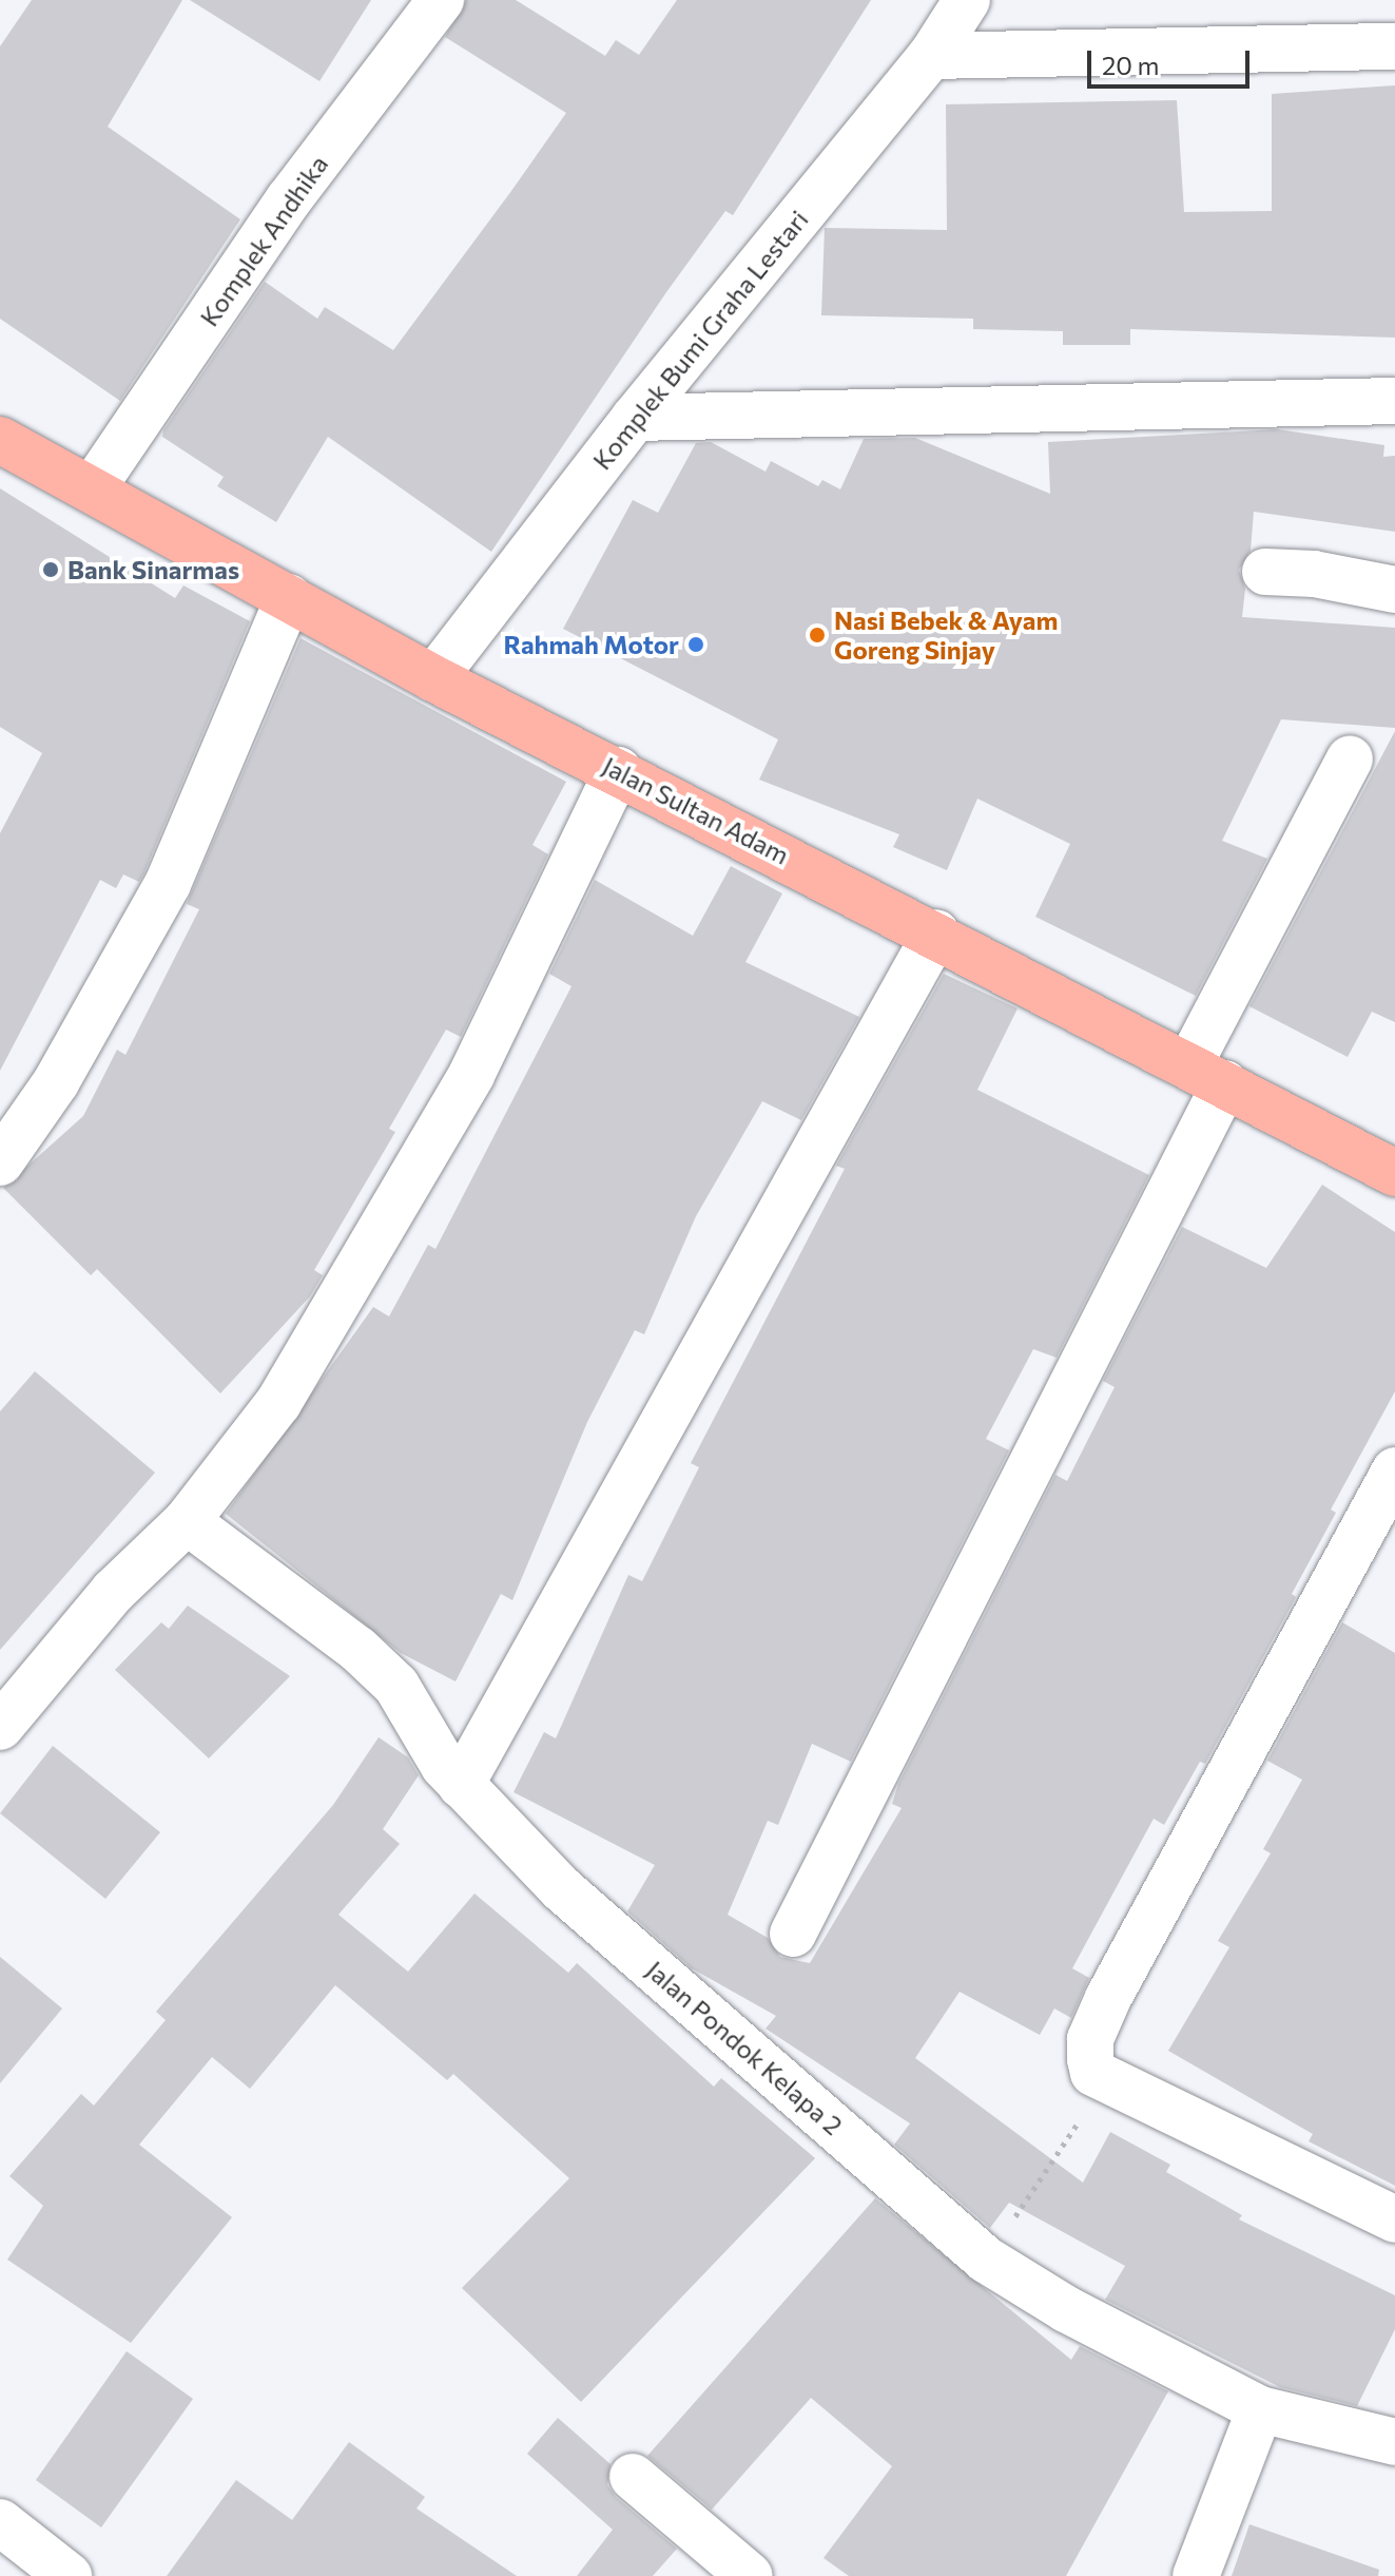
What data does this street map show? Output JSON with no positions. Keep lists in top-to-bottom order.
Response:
{
  "streets": {
    "main road": ["Jalan Sultan Adam"],
    "street": ["Komplek Andhika", "Komplek Bumi Graha Lestari", "Jalan Pondok Kelapa 2"]
  },
  "crossings": [
    ["Komplek Andhika", "Jalan Sultan Adam"],
    ["Komplek Bumi Graha Lestari", "Jalan Sultan Adam"]
  ],
  "places": ["Bank Sinarmas", "Nasi Bebek & Ayam Goreng Sinjay", "Rahmah Motor"],
  "scale_bar": "20 m"
}
